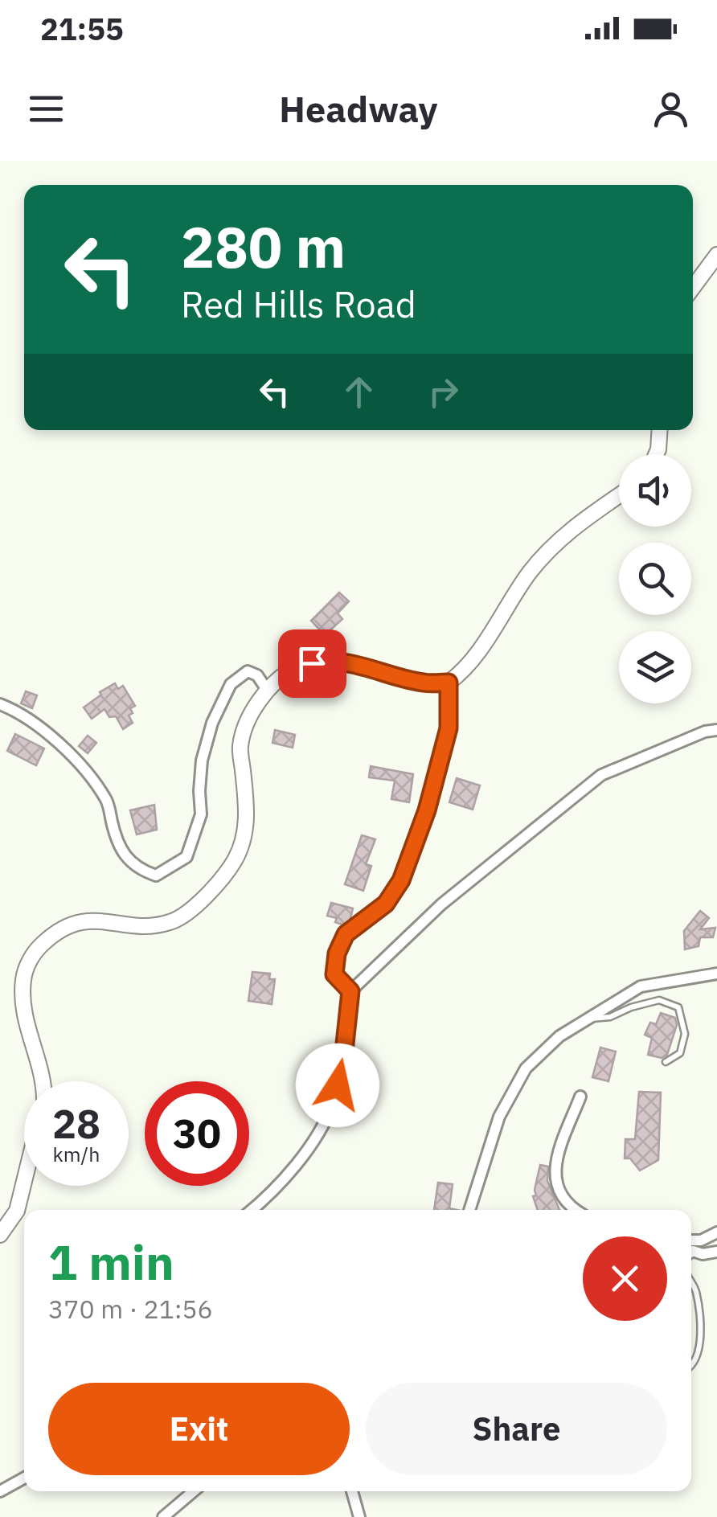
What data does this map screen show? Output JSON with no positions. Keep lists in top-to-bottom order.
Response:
{
  "page": {
    "status": "21:55",
    "header": "Headway",
    "turn": ["280 m", "Red Hills Road"],
    "speed": "28 km/h",
    "limit": "30",
    "heading": ["1 min", "370 m · 21:56"],
    "buttons": ["Exit", "Share"]
  }
}
